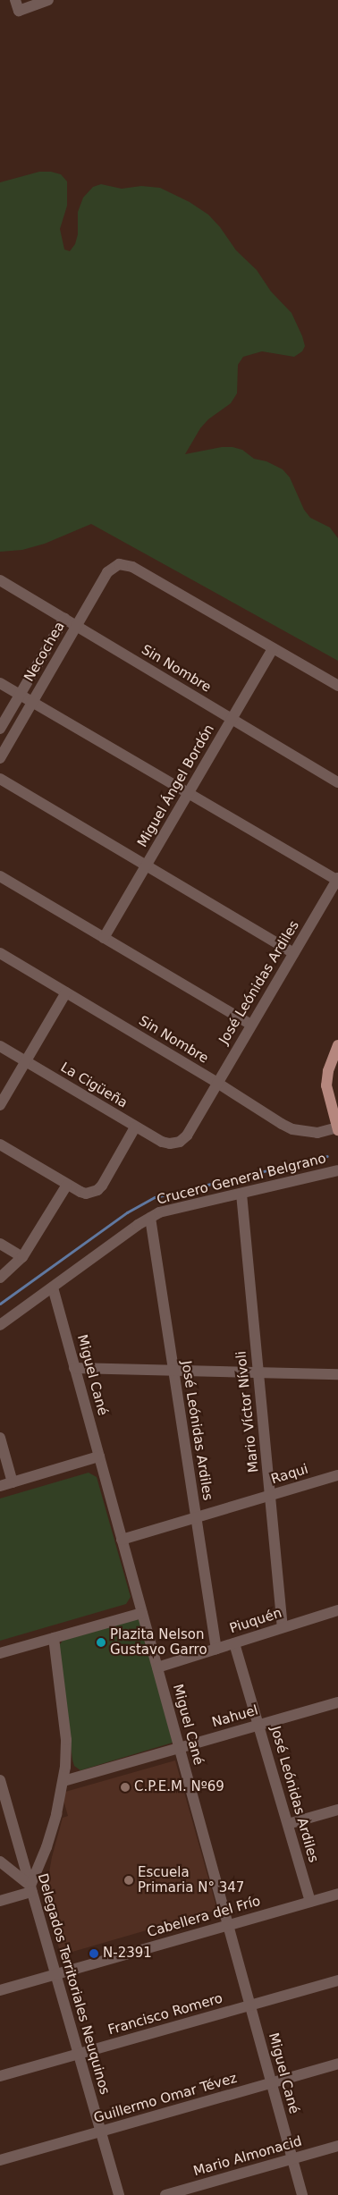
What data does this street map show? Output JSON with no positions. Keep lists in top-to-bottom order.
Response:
{
  "streets": {
    "street": [
      "Necochea",
      "Sin Nombre",
      "Miguel Ángel Bordón",
      "José Leónidas Ardiles",
      "La Cigüeña",
      "Crucero General Belgrano",
      "Miguel Cané",
      "Mario Víctor Nívoli",
      "Raqui",
      "Piuquén",
      "Nahuel",
      "Cabellera del Frío",
      "Delegados Territoriales Neuquinos",
      "Francisco Romero",
      "Guillermo Omar Tévez",
      "Mario Almonacid"
    ]
  },
  "crossings": [
    ["Necochea", "Sin Nombre"],
    ["Necochea", "Miguel Ángel Bordón"],
    ["Sin Nombre", "Miguel Ángel Bordón"],
    ["Sin Nombre", "José Leónidas Ardiles"],
    ["José Leónidas Ardiles", "La Cigüeña"],
    ["José Leónidas Ardiles", "Crucero General Belgrano"],
    ["José Leónidas Ardiles", "Raqui"],
    ["José Leónidas Ardiles", "Piuquén"],
    ["José Leónidas Ardiles", "Nahuel"],
    ["José Leónidas Ardiles", "Cabellera del Frío"],
    ["Crucero General Belgrano", "Miguel Cané"],
    ["Crucero General Belgrano", "Mario Víctor Nívoli"],
    ["Miguel Cané", "Raqui"],
    ["Miguel Cané", "Piuquén"],
    ["Miguel Cané", "Nahuel"],
    ["Miguel Cané", "Cabellera del Frío"],
    ["Miguel Cané", "Francisco Romero"],
    ["Miguel Cané", "Guillermo Omar Tévez"],
    ["Miguel Cané", "Mario Almonacid"],
    ["Mario Víctor Nívoli", "Raqui"],
    ["Mario Víctor Nívoli", "Piuquén"],
    ["Cabellera del Frío", "Delegados Territoriales Neuquinos"],
    ["Delegados Territoriales Neuquinos", "Francisco Romero"],
    ["Delegados Territoriales Neuquinos", "Guillermo Omar Tévez"]
  ],
  "places": [
    "Plazita Nelson Gustavo Garro",
    "C.P.E.M. Nº69",
    "Escuela Primaria N° 347",
    "N-2391"
  ]
}
